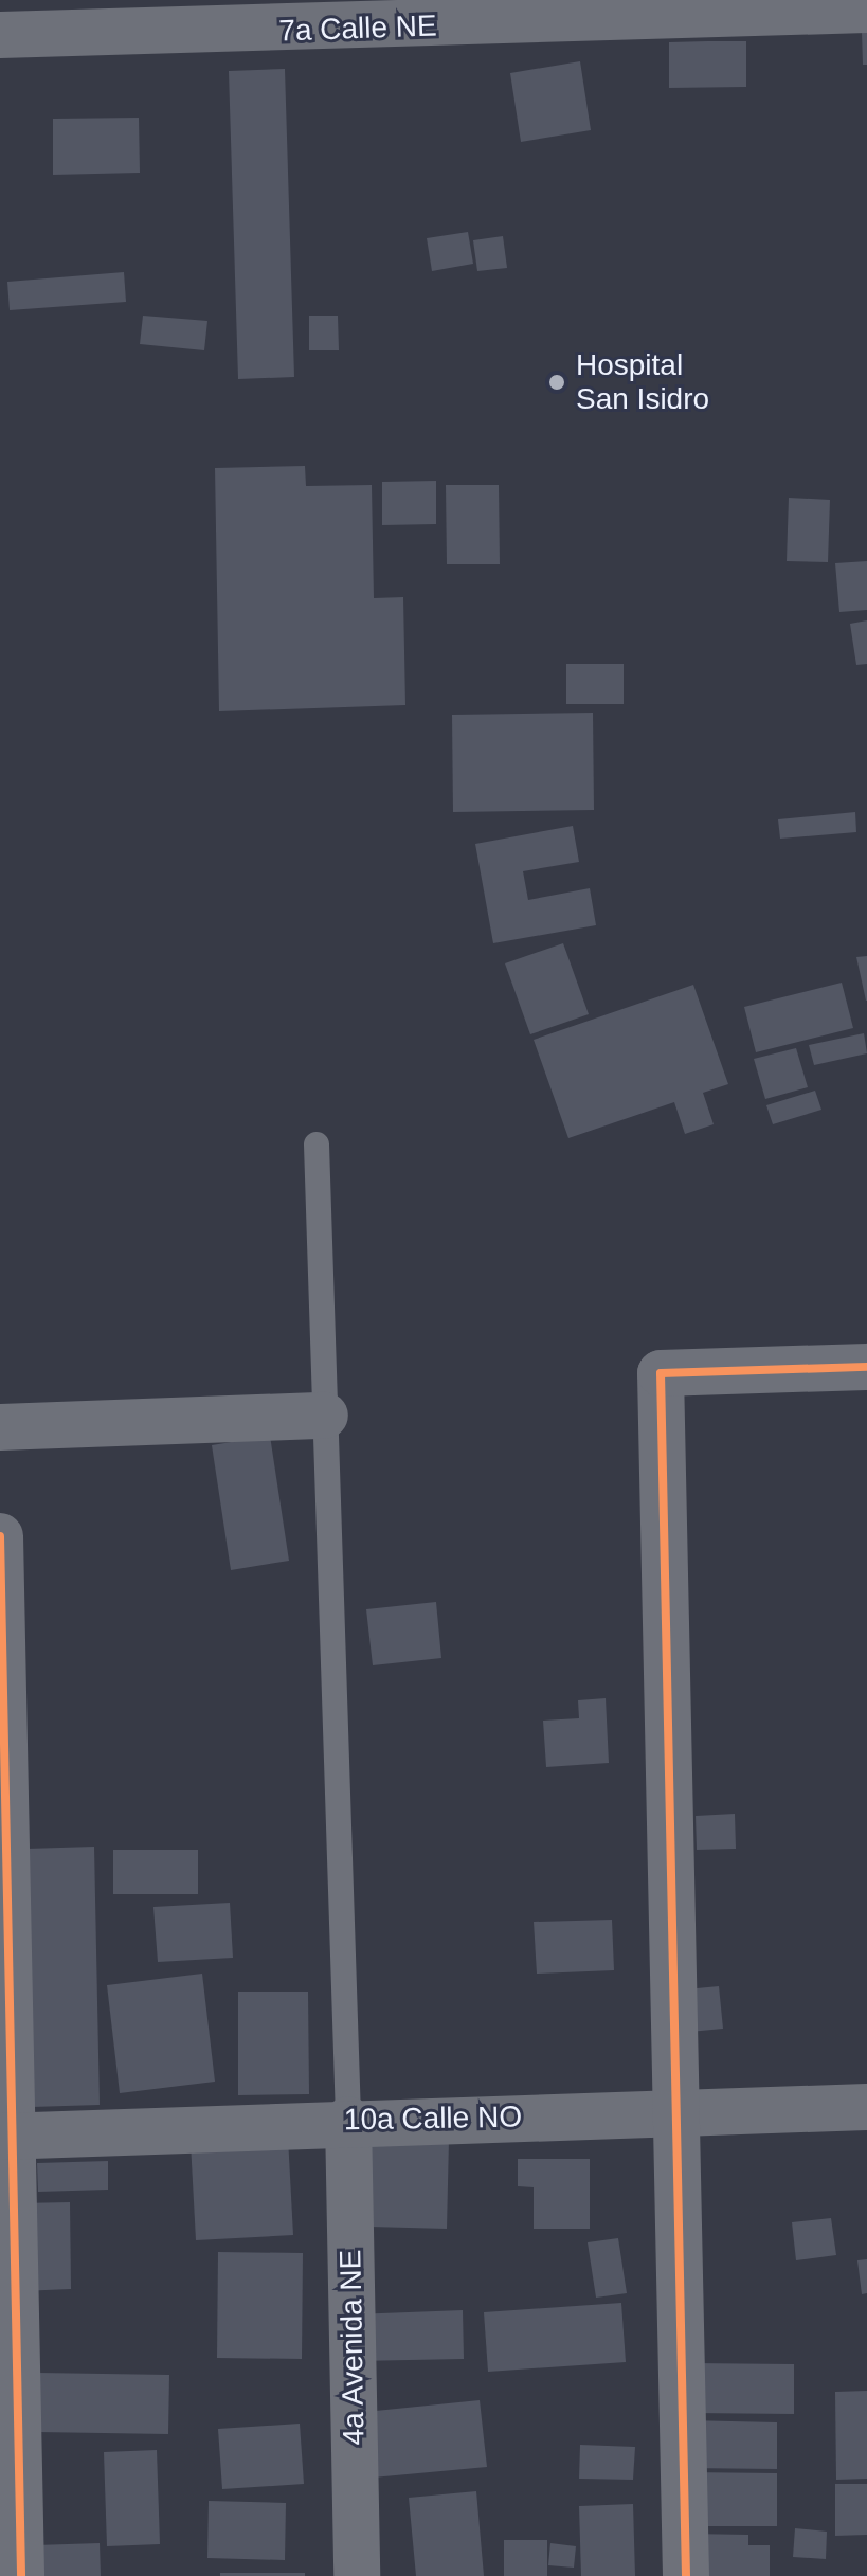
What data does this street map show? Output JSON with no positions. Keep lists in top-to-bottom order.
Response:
{
  "streets": {
    "street": ["7a Calle NE", "10a Calle NO", "4a Avenida NE"]
  },
  "crossings": [
    ["10a Calle NO", "4a Avenida NE"]
  ],
  "places": ["Hospital San Isidro"]
}
